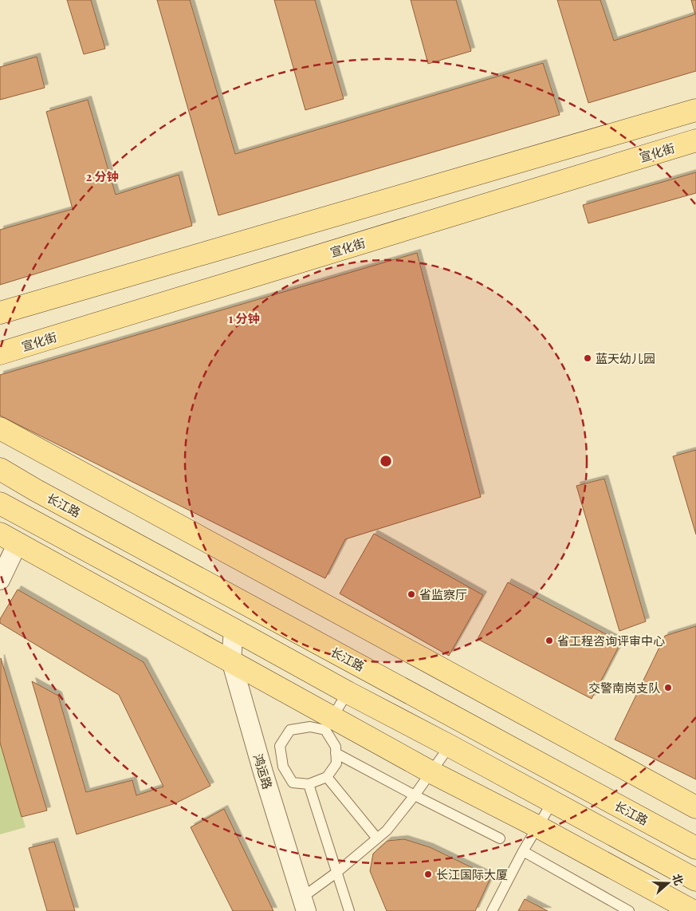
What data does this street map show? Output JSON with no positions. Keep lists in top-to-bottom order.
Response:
{
  "streets": {
    "main road": ["宣化街", "长江路"],
    "street": ["鸿运路"]
  },
  "places": [
    "蓝天幼儿园",
    "省监察厅",
    "省工程咨询评审中心",
    "交警南岗支队",
    "长江国际大厦"
  ],
  "north": "right",
  "rings": ["2 分钟", "1 分钟"]
}
